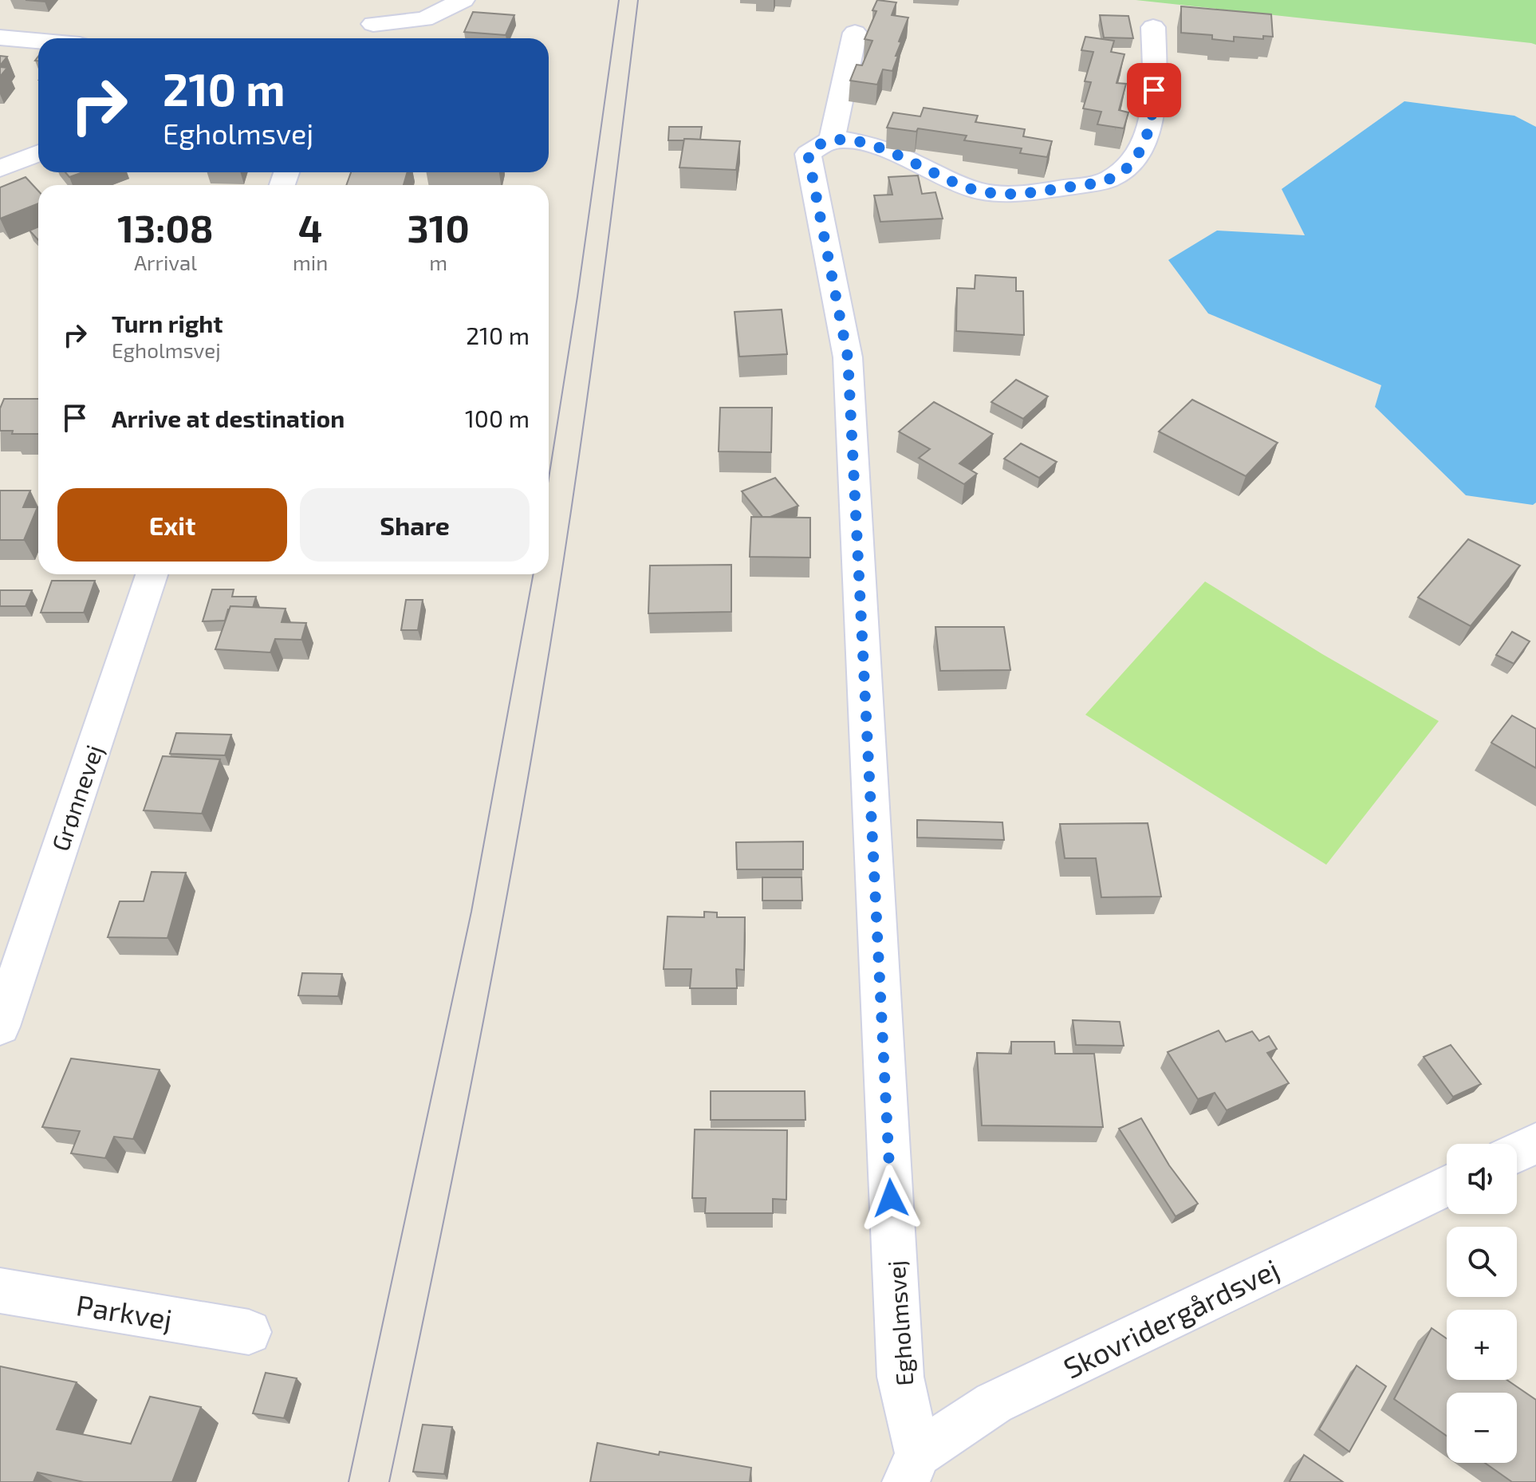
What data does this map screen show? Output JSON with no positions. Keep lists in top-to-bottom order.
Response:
{
  "streets": {
    "street": [
      "Grønnevej",
      "Parkvej",
      "Skovridergårdsvej",
      "Egholmsvej"
    ]
  },
  "crossings": [
    ["Skovridergårdsvej", "Egholmsvej"]
  ],
  "page": {
    "turn": ["210 m", "Egholmsvej"],
    "eta": [
      "13:08",
      "Arrival",
      "4",
      "min",
      "310",
      "m"
    ],
    "list": [
      {
        "name": "Turn right",
        "note": "Egholmsvej",
        "value": "210 m"
      },
      {
        "name": "Arrive at destination",
        "value": "100 m"
      }
    ],
    "buttons": ["Exit", "Share"],
    "map_buttons": ["+", "−"]
  }
}
